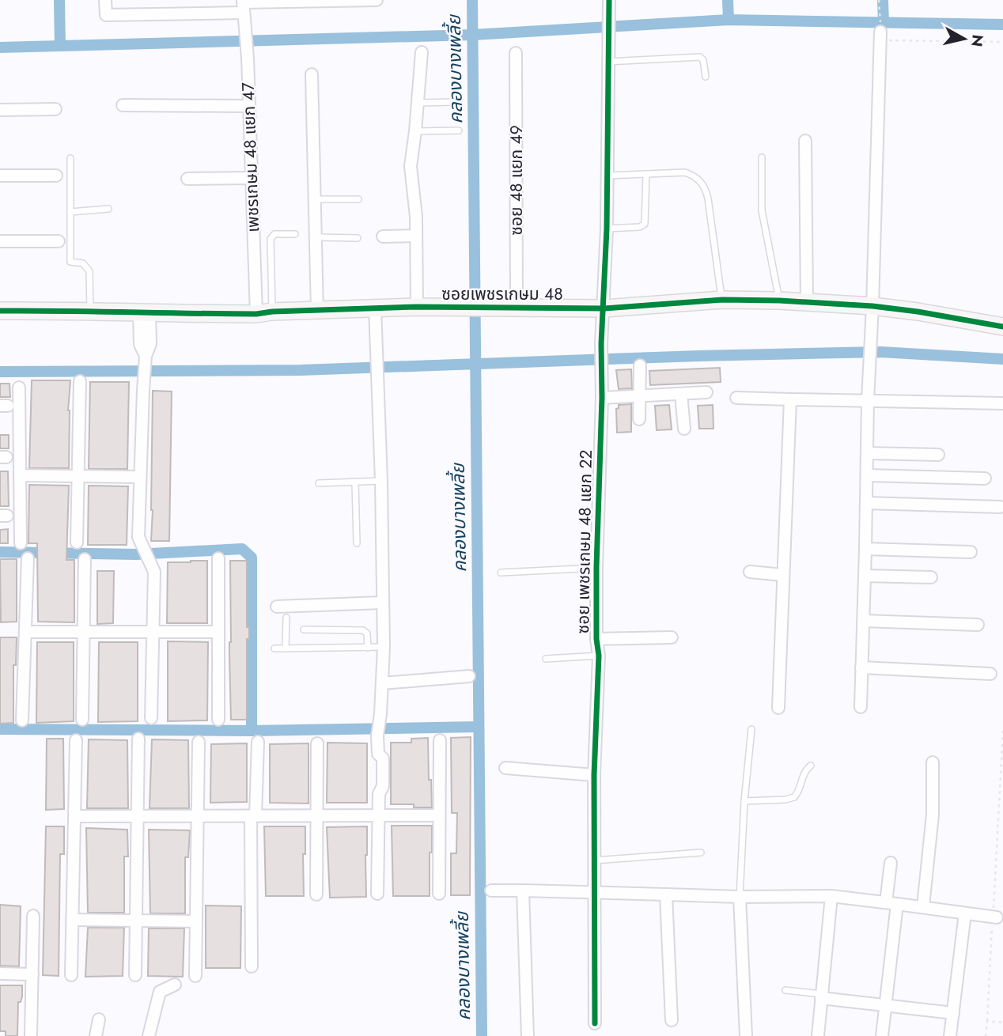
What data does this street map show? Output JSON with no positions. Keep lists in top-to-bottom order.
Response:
{
  "streets": {
    "street": [
      "เพชรเกษม 48 แยก 47",
      "ซอย 48 แยก 49",
      "ซอยเพชรเกษม 48",
      "ซอย เพชรเกษม 48 แยก 22"
    ]
  },
  "crossings": [
    ["เพชรเกษม 48 แยก 47", "ซอยเพชรเกษม 48"],
    ["ซอย 48 แยก 49", "ซอยเพชรเกษม 48"],
    ["ซอยเพชรเกษม 48", "ซอย เพชรเกษม 48 แยก 22"]
  ],
  "water": ["คลองบางเพลี้ย"],
  "north": "right"
}
